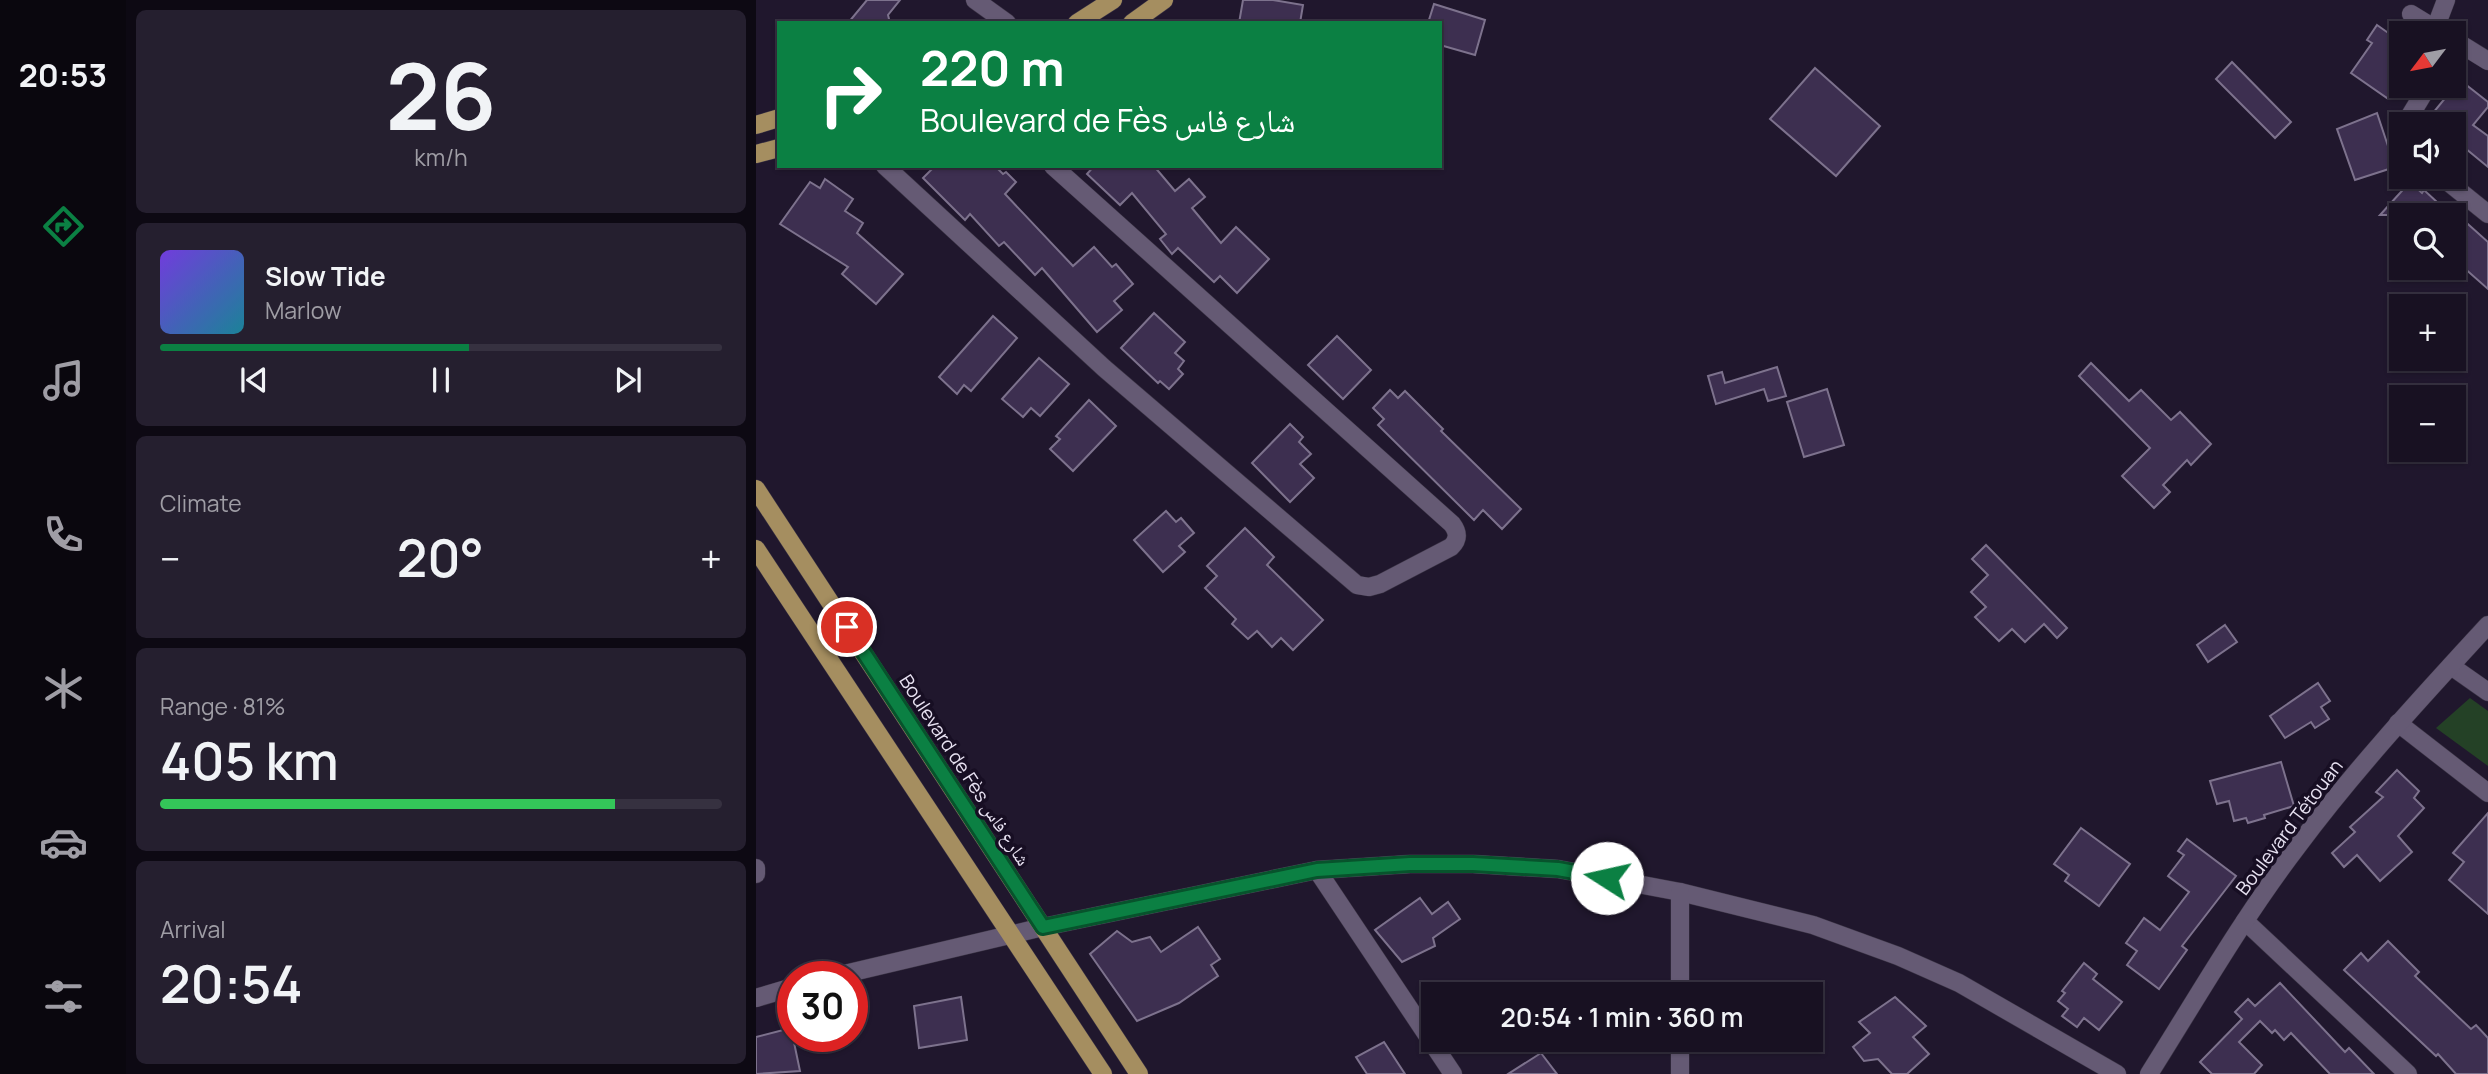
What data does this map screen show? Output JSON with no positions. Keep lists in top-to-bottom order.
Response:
{
  "streets": {
    "main road": ["Boulevard de Fès شارع فاس"],
    "street": ["Boulevard Tétouan"]
  },
  "north": "bottom left",
  "page": {
    "tabs": "20:53",
    "tile": [
      ["26", "km/h"],
      "Climate",
      ["Range · 81%", "405 km"],
      ["Arrival", "20:54"]
    ],
    "map_buttons": ["+", "−"],
    "turn": ["220 m", "Boulevard de Fès شارع فاس"],
    "song": ["Slow Tide", "Marlow"],
    "heat": ["−", "20°", "+"],
    "limit": "30",
    "trip": "20:54 · 1 min · 360 m"
  }
}
